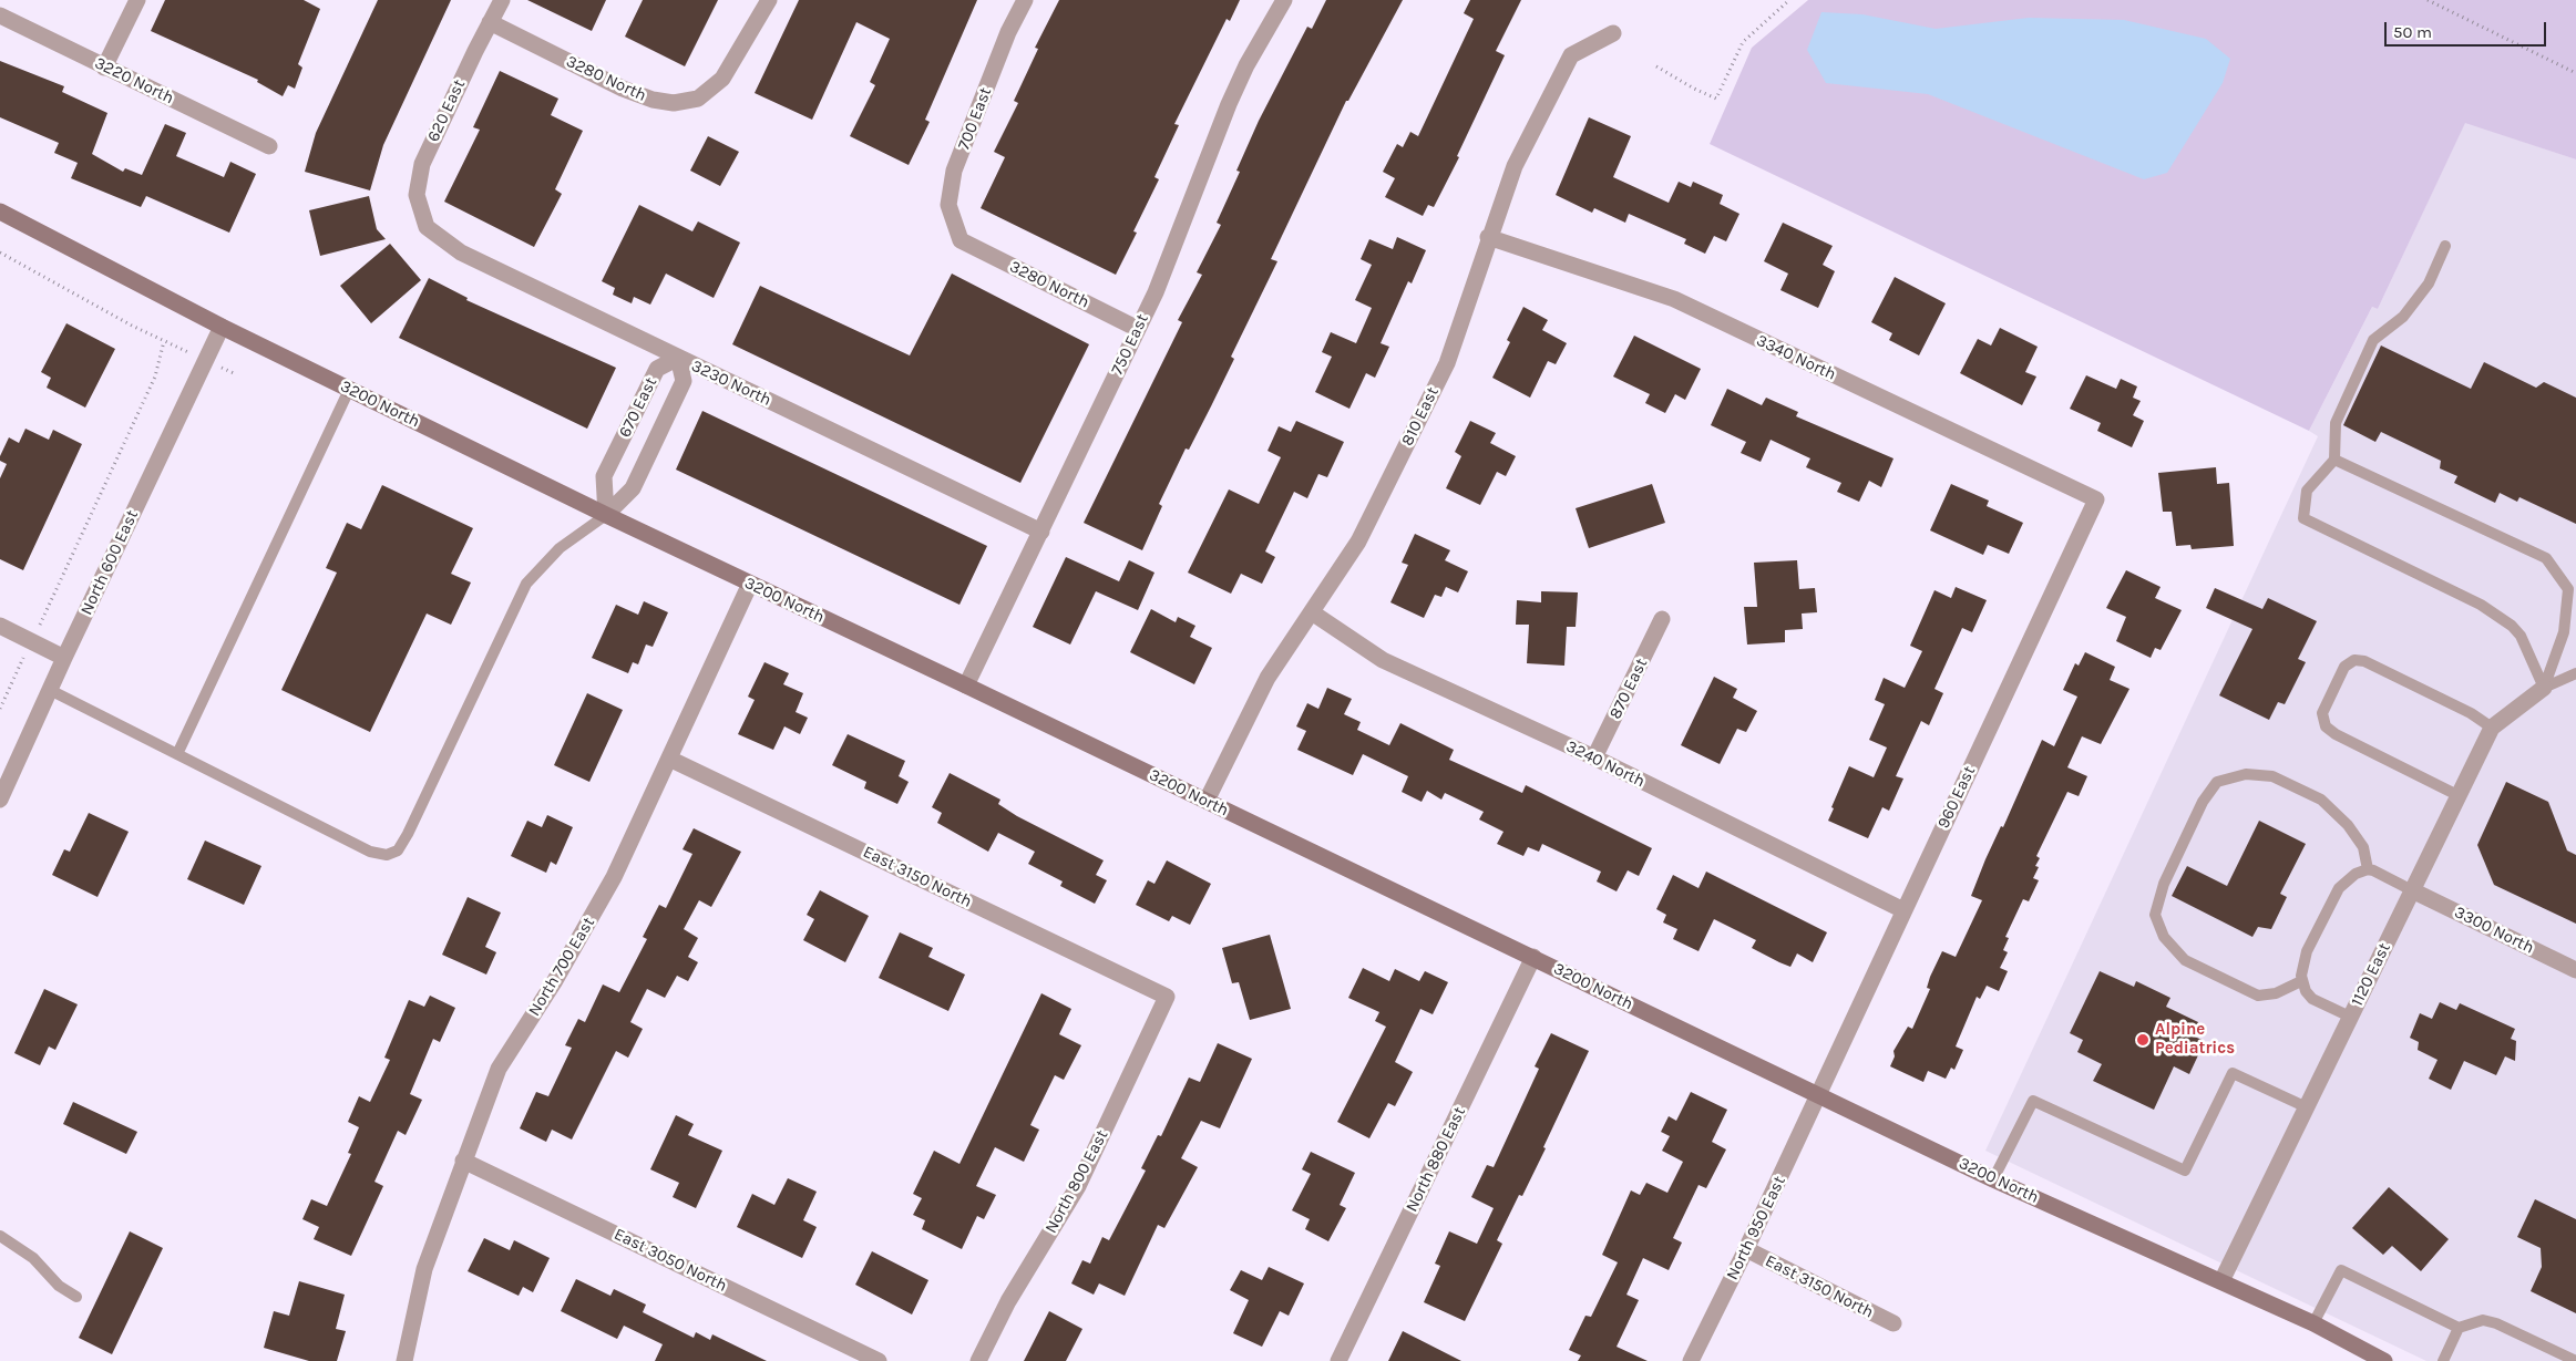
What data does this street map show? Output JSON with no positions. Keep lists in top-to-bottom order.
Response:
{
  "streets": {
    "street": [
      "3280 North",
      "3220 North",
      "620 East",
      "700 East",
      "750 East",
      "3340 North",
      "3230 North",
      "3200 North",
      "670 East",
      "810 East",
      "North 600 East",
      "870 East",
      "3240 North",
      "960 East",
      "East 3150 North",
      "3300 North",
      "North 700 East",
      "1120 East",
      "North 880 East",
      "North 800 East",
      "North 950 East",
      "East 3050 North"
    ]
  },
  "crossings": [
    ["3280 North", "620 East"],
    ["3280 North", "700 East"],
    ["3280 North", "750 East"],
    ["620 East", "3230 North"],
    ["750 East", "3230 North"],
    ["750 East", "3200 North"],
    ["3340 North", "810 East"],
    ["3340 North", "960 East"],
    ["3230 North", "670 East"],
    ["3200 North", "670 East"],
    ["3200 North", "810 East"],
    ["3200 North", "North 600 East"],
    ["3200 North", "960 East"],
    ["3200 North", "North 700 East"],
    ["3200 North", "1120 East"],
    ["3200 North", "North 880 East"],
    ["3200 North", "North 950 East"],
    ["810 East", "3240 North"],
    ["870 East", "3240 North"],
    ["3240 North", "960 East"],
    ["960 East", "North 950 East"],
    ["East 3150 North", "North 700 East"],
    ["East 3150 North", "North 800 East"],
    ["East 3150 North", "North 950 East"],
    ["3300 North", "1120 East"],
    ["North 700 East", "East 3050 North"]
  ],
  "places": ["Alpine Pediatrics"],
  "scale_bar": "50 m"
}
